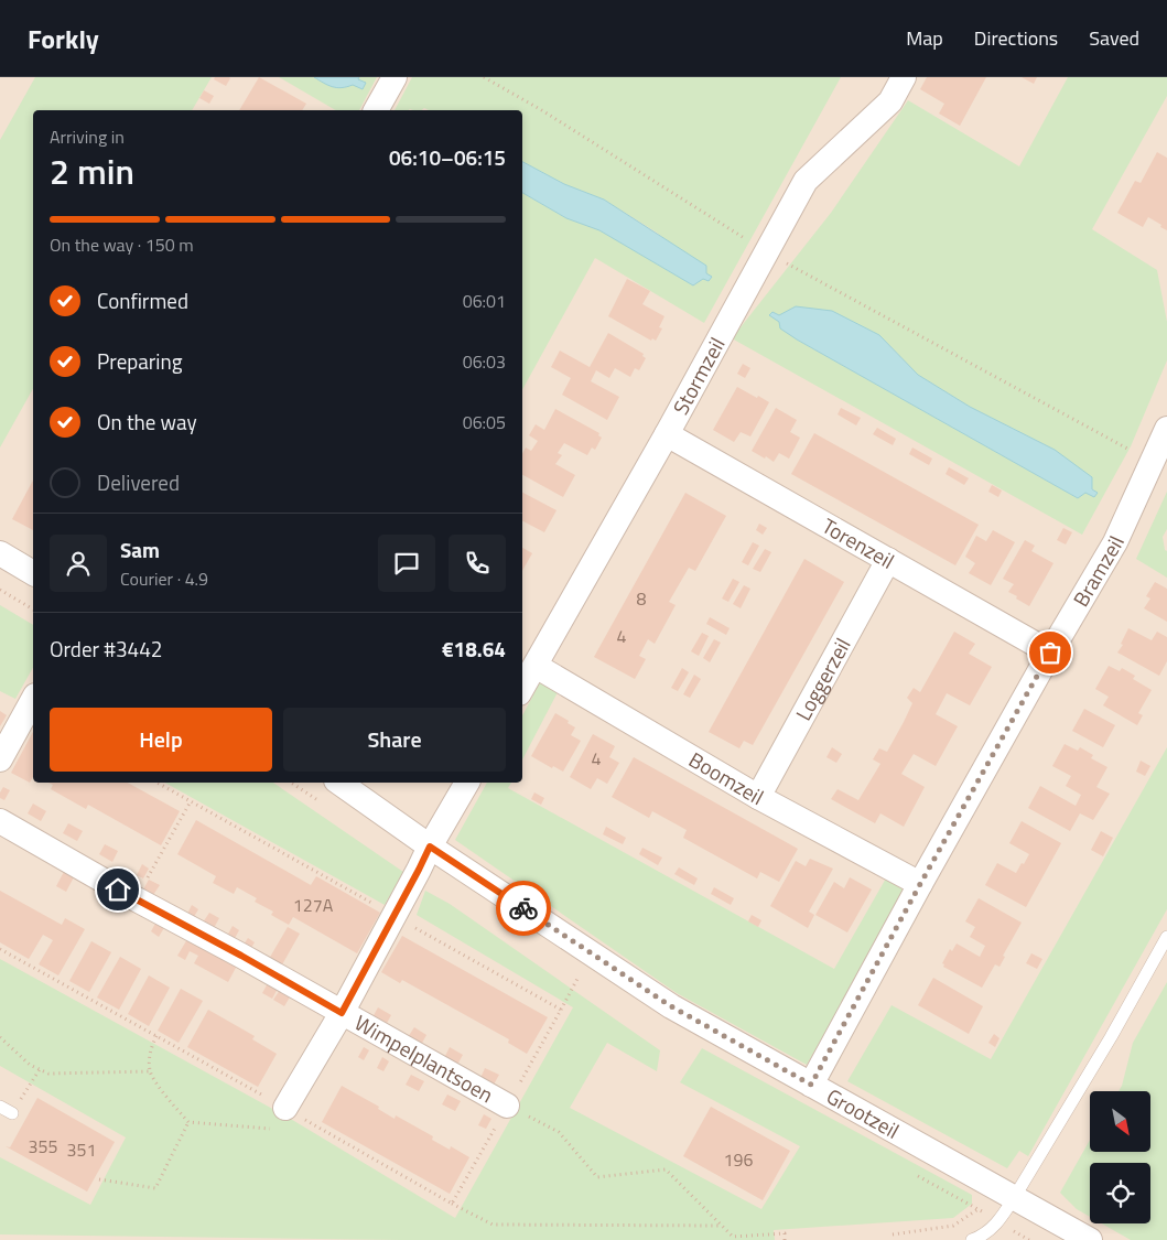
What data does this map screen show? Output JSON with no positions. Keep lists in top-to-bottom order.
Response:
{
  "streets": {
    "street": [
      "Stormzeil",
      "Torenzeil",
      "Bramzeil",
      "Loggerzeil",
      "Boomzeil",
      "Wimpelplantsoen",
      "Grootzeil"
    ]
  },
  "crossings": [
    ["Stormzeil", "Torenzeil"],
    ["Stormzeil", "Boomzeil"],
    ["Torenzeil", "Bramzeil"],
    ["Torenzeil", "Loggerzeil"],
    ["Bramzeil", "Boomzeil"],
    ["Bramzeil", "Grootzeil"],
    ["Loggerzeil", "Boomzeil"],
    ["Wimpelplantsoen", "Grootzeil"]
  ],
  "house_numbers": [
    "8",
    "4",
    "4",
    "127A",
    "355",
    "351",
    "196"
  ],
  "north": "bottom right",
  "page": {
    "header": "Forkly",
    "nav": ["Map", "Directions", "Saved"],
    "heading": ["2 min", "Arriving in", "06:10–06:15"],
    "panel": [
      "Sam",
      "Courier · 4.9",
      "Order #3442",
      "€18.64"
    ],
    "bar": "On the way · 150 m",
    "list": [
      ["Confirmed", "06:01"],
      ["Preparing", "06:03"],
      ["On the way", "06:05"],
      "Delivered"
    ],
    "buttons": ["Help", "Share"]
  }
}
